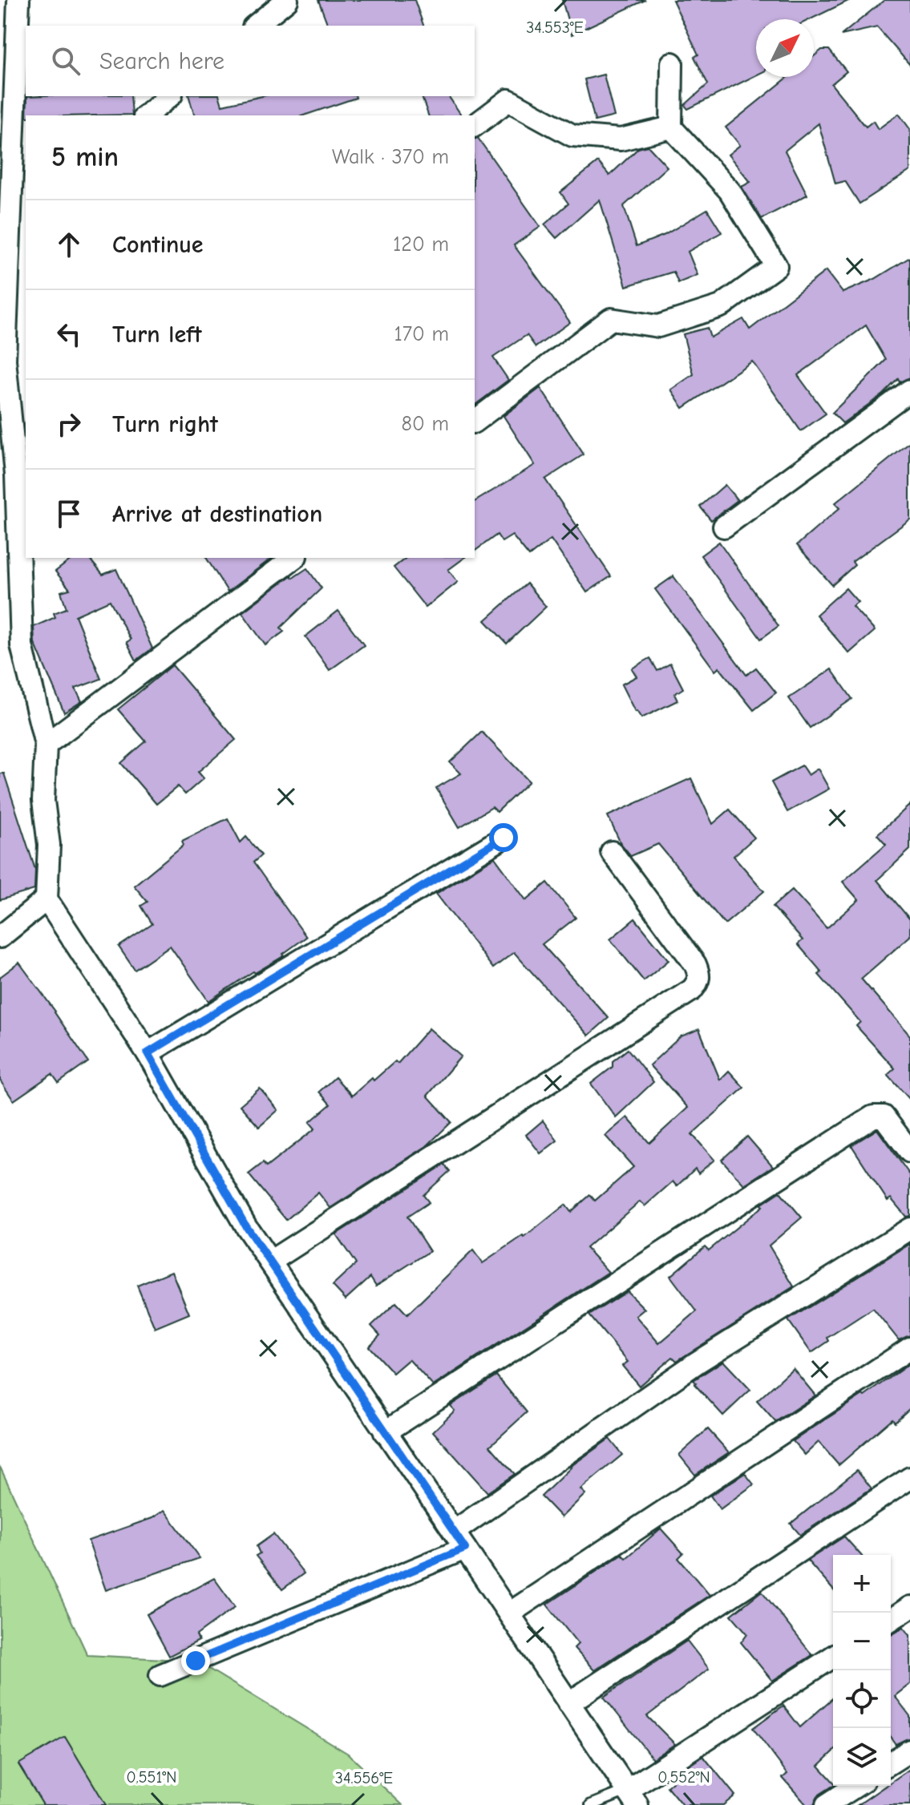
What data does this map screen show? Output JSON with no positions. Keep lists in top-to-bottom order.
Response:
{
  "north": "top right",
  "page": {
    "search": "Search here",
    "heading": ["5 min", "Walk · 370 m"],
    "list": [
      ["Continue", "120 m"],
      ["Turn left", "170 m"],
      ["Turn right", "80 m"],
      "Arrive at destination"
    ],
    "map_buttons": ["+", "−"]
  },
  "coordinates": [
    "34.553°E",
    "0.551°N",
    "0.552°N",
    "34.556°E"
  ]
}
